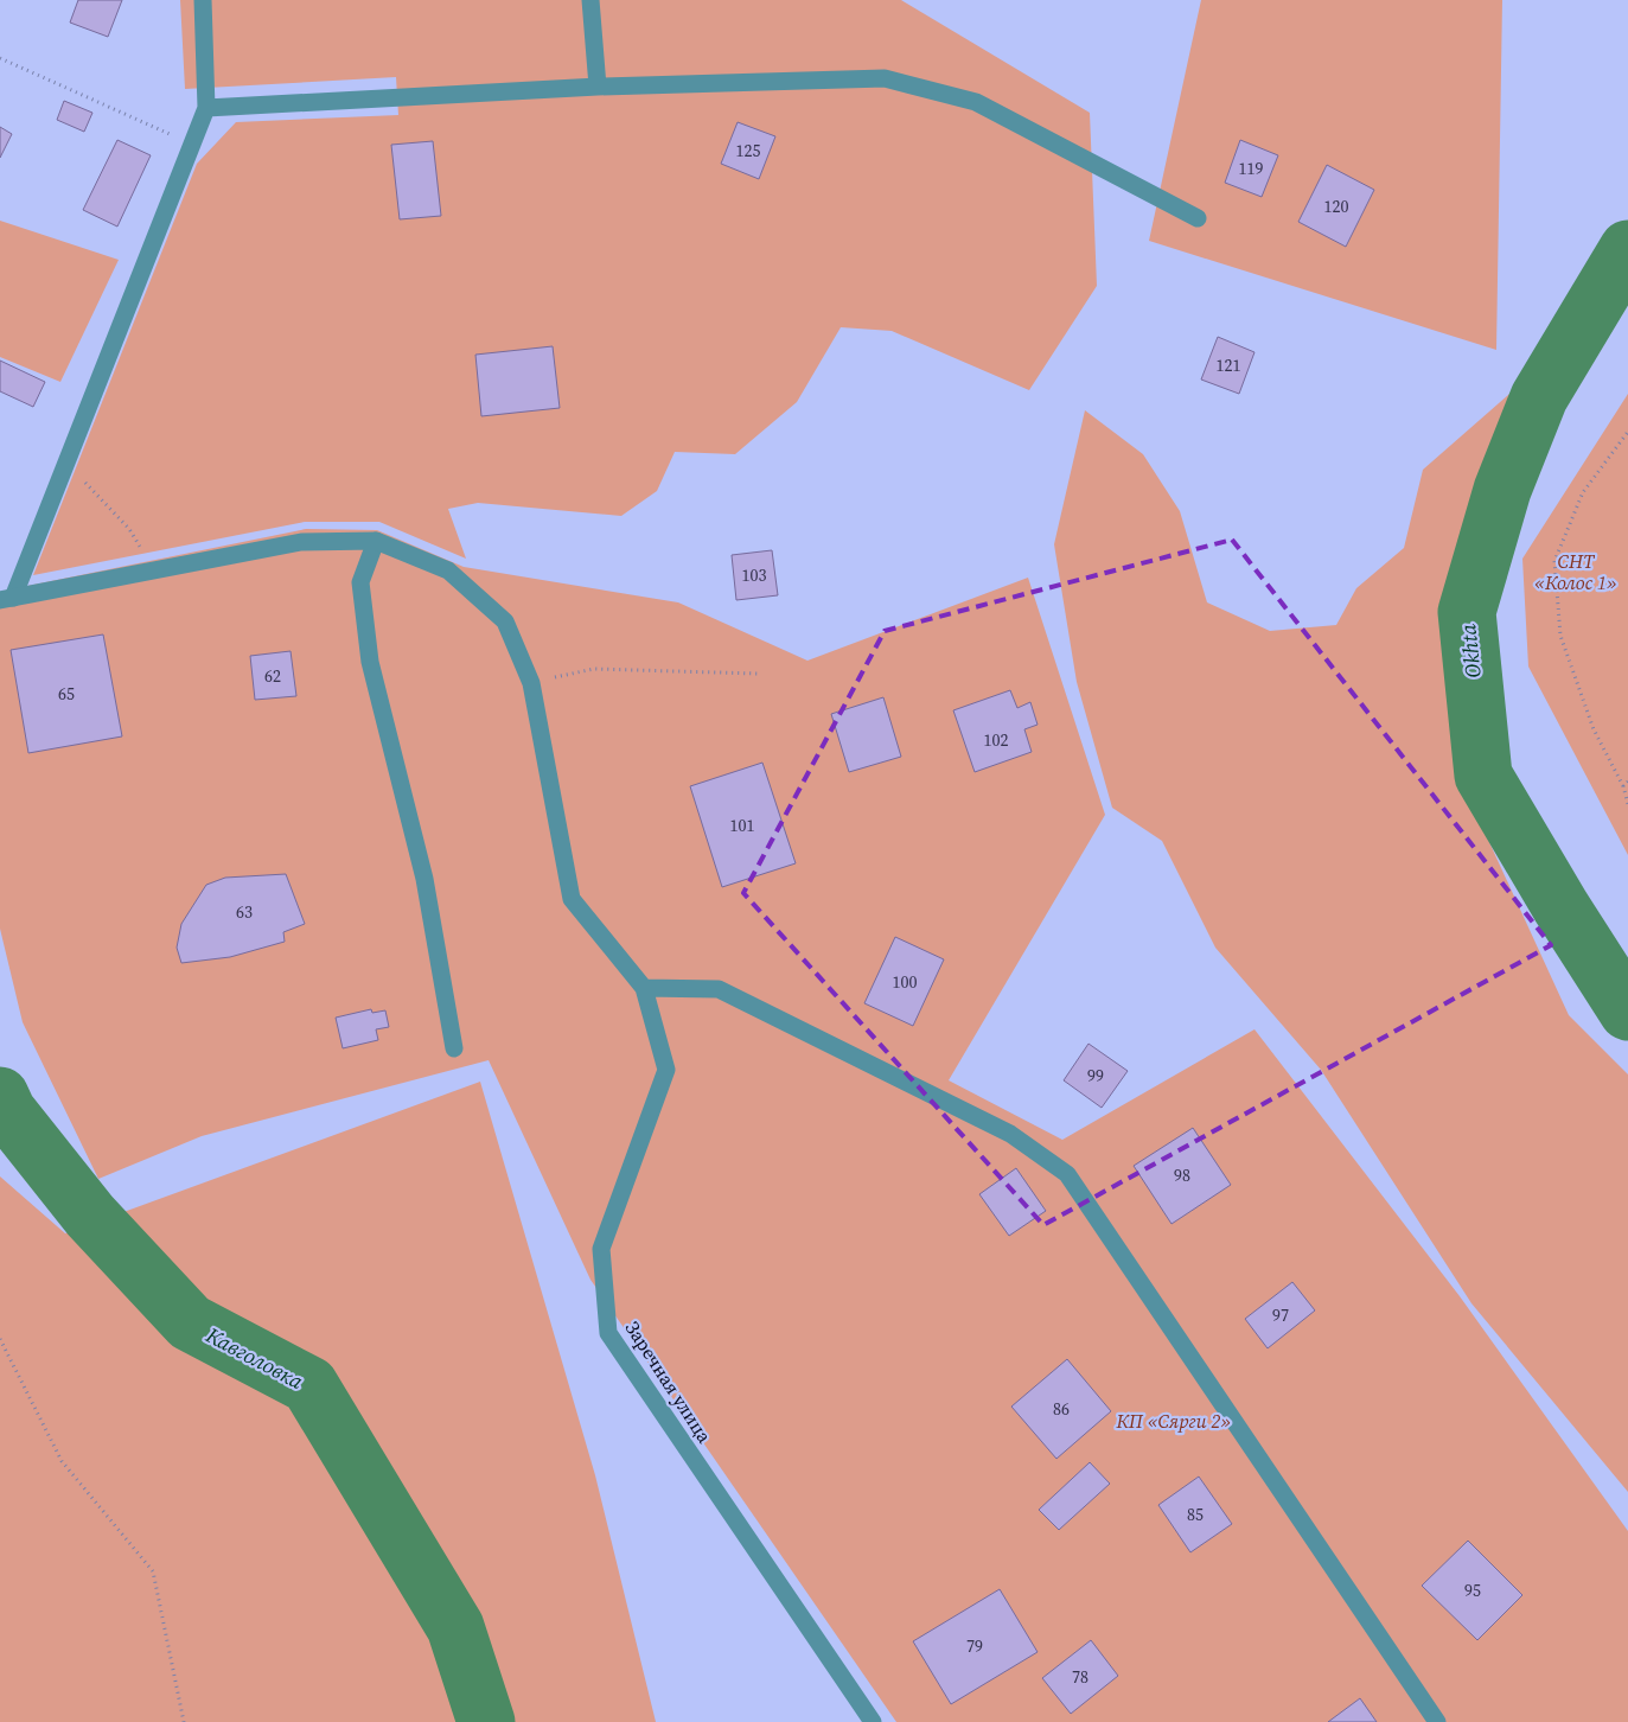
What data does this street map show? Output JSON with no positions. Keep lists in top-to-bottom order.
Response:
{
  "streets": {
    "street": ["Заречная улица"]
  },
  "water": ["Okhta", "Кавголовка"],
  "parks": ["СНТ «Колос 1»", "КП «Сярги 2»"],
  "house_numbers": [
    "125",
    "119",
    "120",
    "121",
    "103",
    "62",
    "65",
    "102",
    "101",
    "63",
    "100",
    "99",
    "98",
    "97",
    "86",
    "85",
    "95",
    "79",
    "78"
  ]
}
